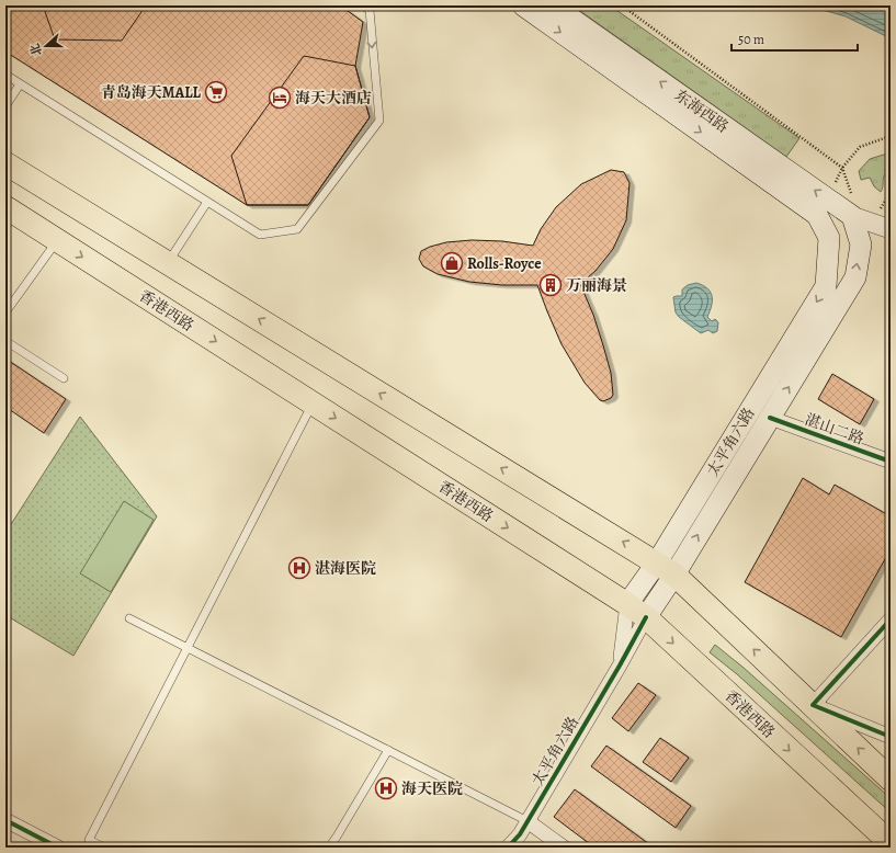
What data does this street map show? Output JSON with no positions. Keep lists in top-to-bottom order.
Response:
{
  "streets": {
    "main road": ["东海西路", "香港西路", "太平角六路"],
    "street": ["湛山二路"]
  },
  "crossings": [
    ["东海西路", "太平角六路"],
    ["香港西路", "太平角六路"],
    ["湛山二路", "太平角六路"]
  ],
  "places": {
    "supermarket": ["青岛海天MALL"],
    "hotel": ["海天大酒店"],
    "shop": ["Rolls-Royce"],
    "building": ["万丽海景"],
    "hospital": ["湛海医院", "海天医院"]
  },
  "scale_bar": "50 m",
  "north": "left"
}
